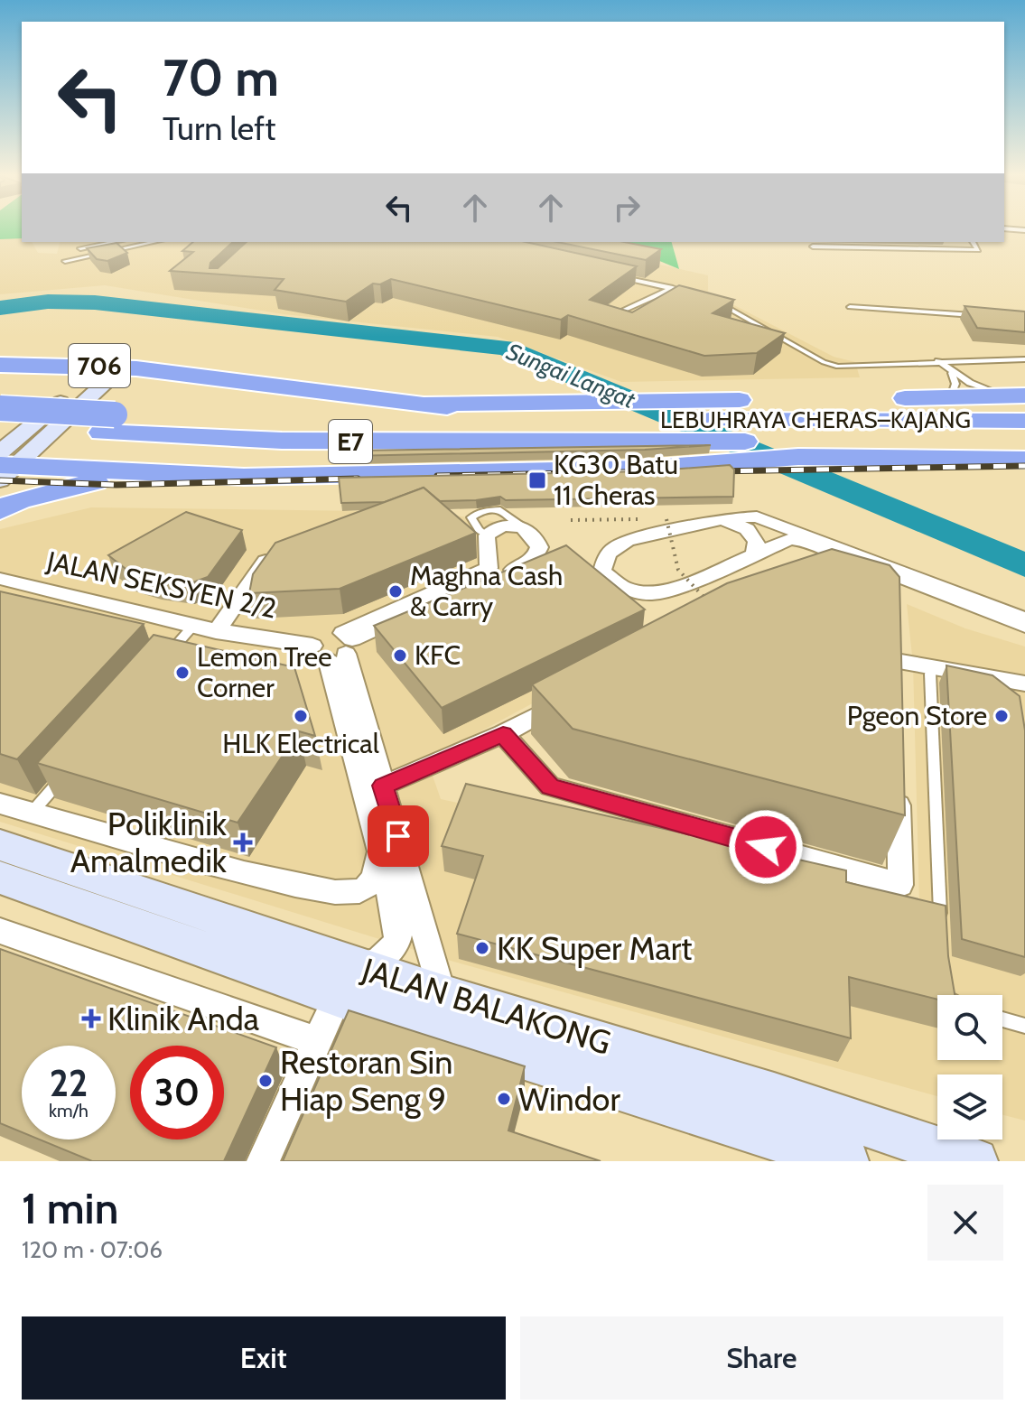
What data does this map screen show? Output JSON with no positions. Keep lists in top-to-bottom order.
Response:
{
  "streets": {
    "highway": ["706", "LEBUHRAYA CHERAS–KAJANG", "E7"],
    "street": ["JALAN SEKSYEN 2/2", "JALAN BALAKONG"]
  },
  "water": ["Sungai Langat"],
  "places": {
    "transit": ["KG30 Batu 11 Cheras"],
    "other": [
      "Maghna Cash & Carry",
      "KFC",
      "Lemon Tree Corner",
      "HLK Electrical",
      "Pgeon Store",
      "KK Super Mart",
      "Restoran Sin Hiap Seng 9",
      "Windor"
    ],
    "health": ["Poliklinik Amalmedik", "Klinik Anda"]
  },
  "page": {
    "turn": ["70 m", "Turn left"],
    "speed": "22 km/h",
    "limit": "30",
    "heading": ["1 min", "120 m · 07:06"],
    "buttons": ["Exit", "Share"]
  }
}
